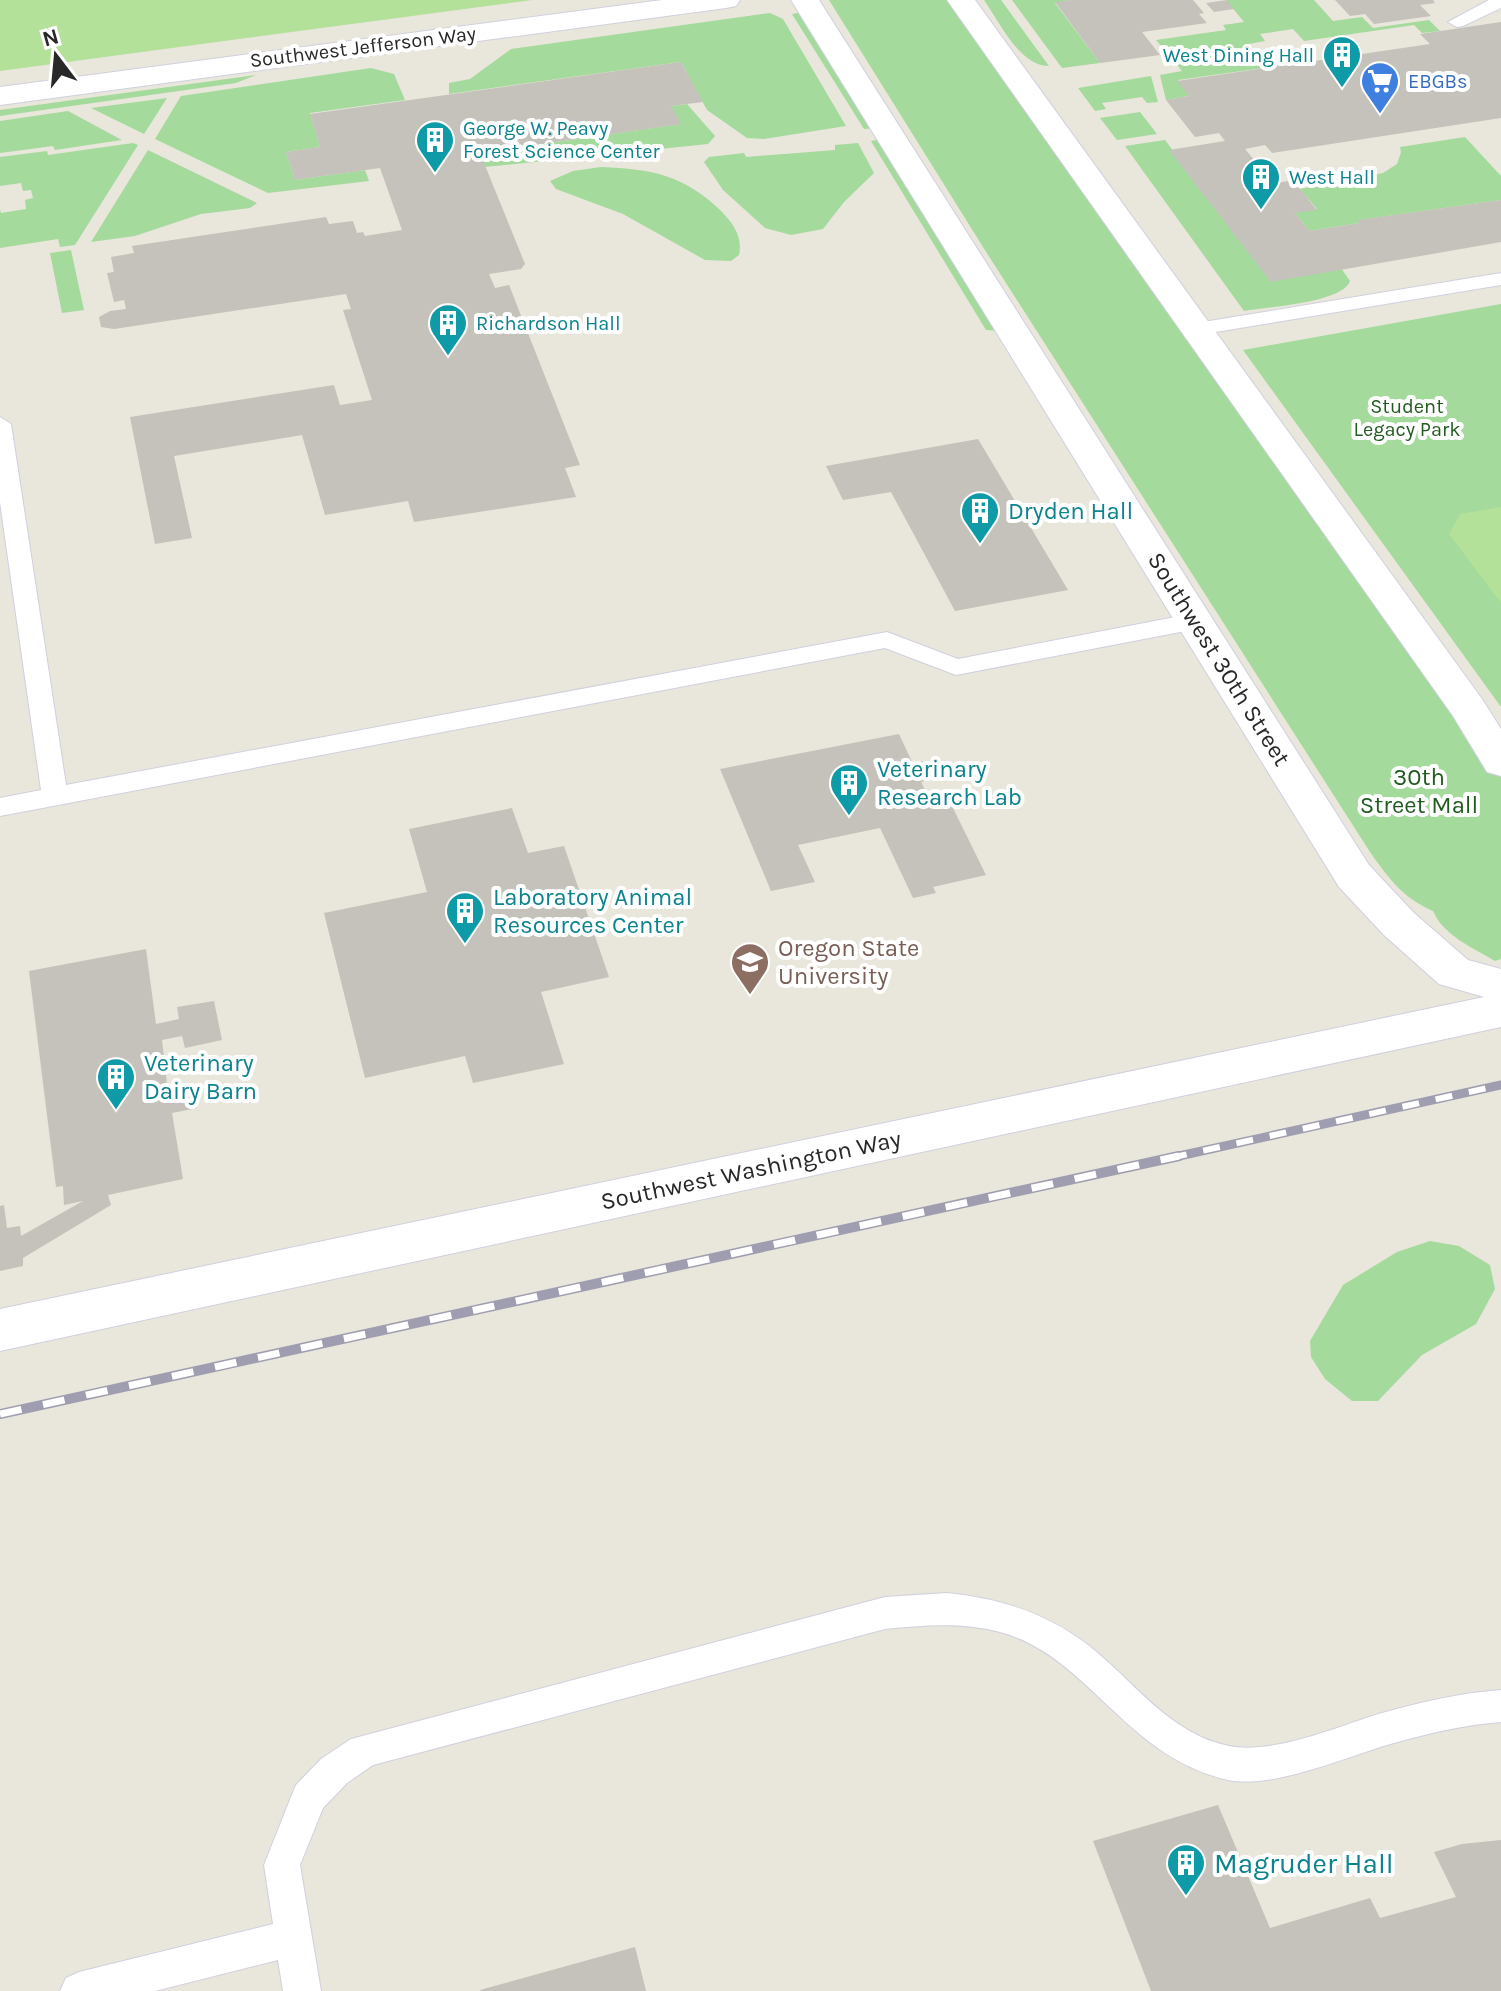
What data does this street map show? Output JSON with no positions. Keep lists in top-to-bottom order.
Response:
{
  "streets": {
    "street": ["Southwest Jefferson Way", "Southwest 30th Street", "Southwest Washington Way"]
  },
  "parks": ["Student Legacy Park", "30th Street Mall"],
  "places": {
    "building": [
      "West Dining Hall",
      "George W. Peavy Forest Science Center",
      "West Hall",
      "Richardson Hall",
      "Dryden Hall",
      "Veterinary Research Lab",
      "Laboratory Animal Resources Center",
      "Veterinary Dairy Barn",
      "Magruder Hall"
    ],
    "supermarket": ["EBGBs"],
    "school or university": ["Oregon State University"]
  },
  "north": "top"
}
